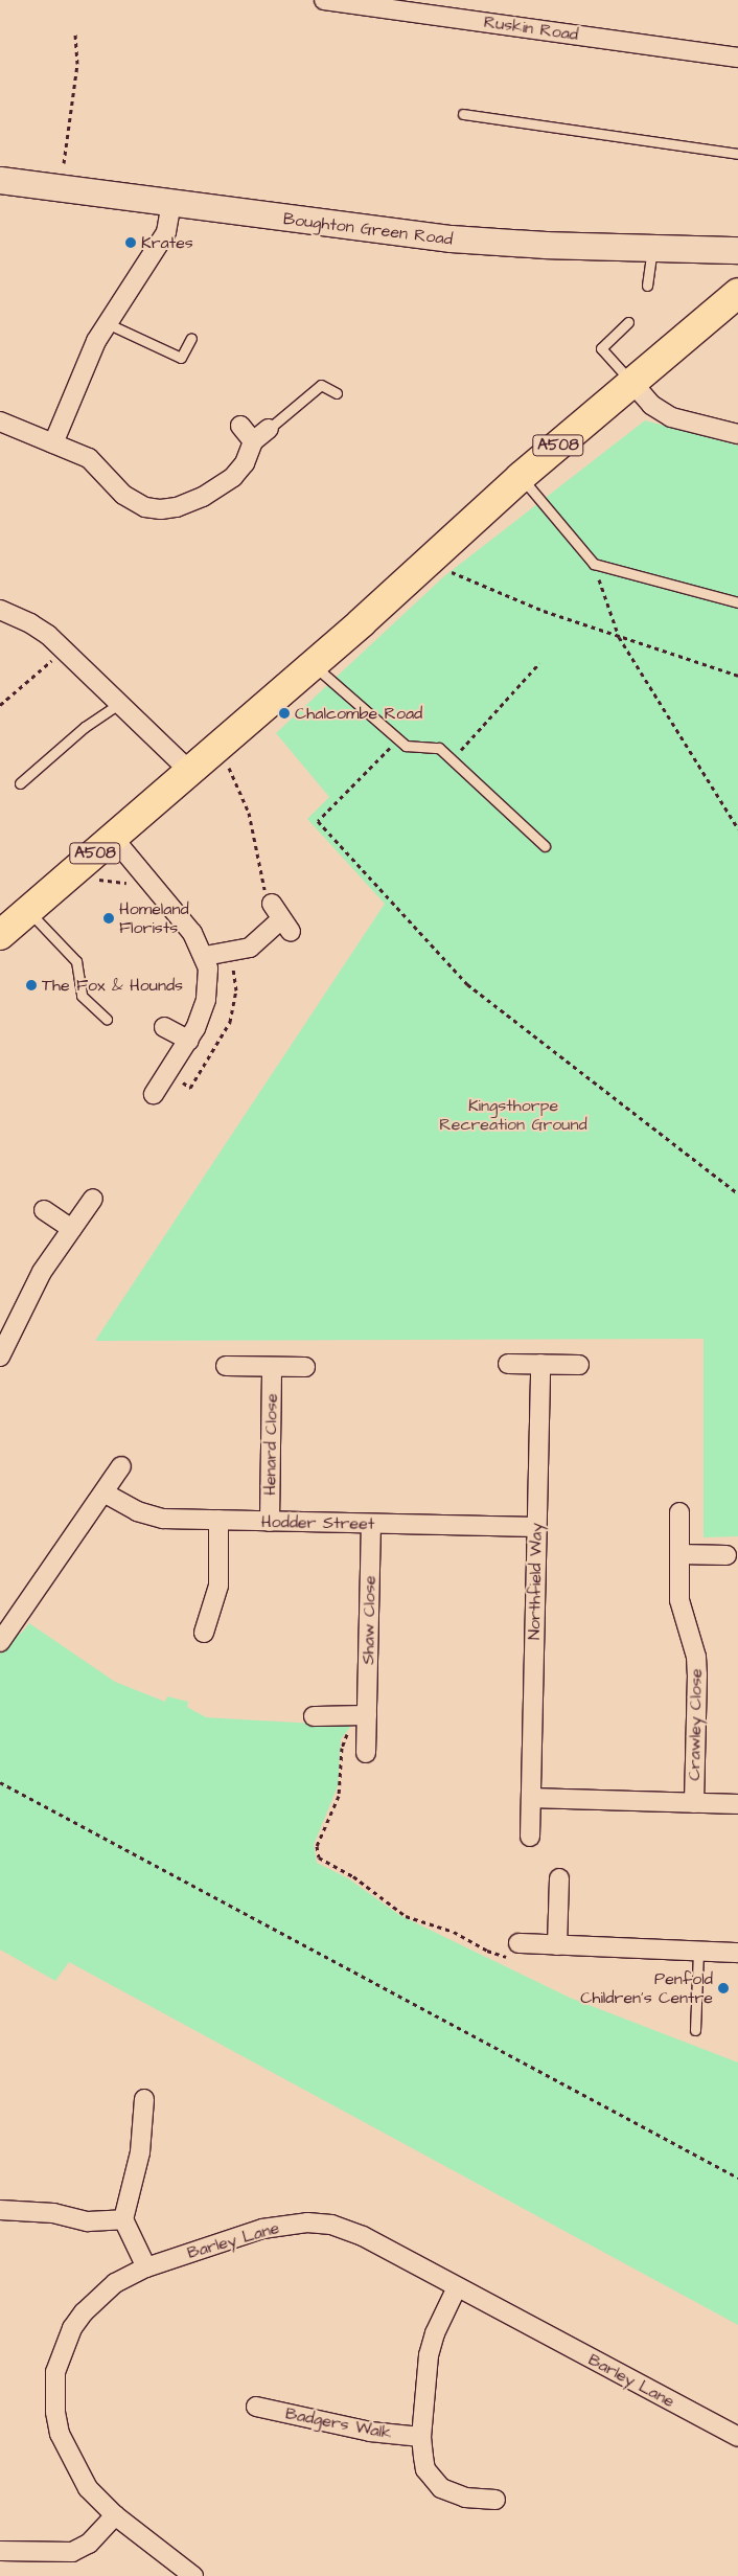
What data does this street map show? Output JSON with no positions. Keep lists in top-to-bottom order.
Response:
{
  "streets": {
    "highway": ["A508"],
    "street": [
      "Ruskin Road",
      "Boughton Green Road",
      "Henard Close",
      "Hodder Street",
      "Northfield Way",
      "Shaw Close",
      "Crawley Close",
      "Barley Lane",
      "Badgers Walk"
    ]
  },
  "crossings": [
    ["Henard Close", "Hodder Street"],
    ["Hodder Street", "Northfield Way"],
    ["Hodder Street", "Shaw Close"]
  ],
  "parks": ["Kingsthorpe Recreation Ground"],
  "places": [
    "Krates",
    "Chalcombe Road",
    "Homeland Florists",
    "The Fox & Hounds",
    "Penfold Children's Centre"
  ]
}
